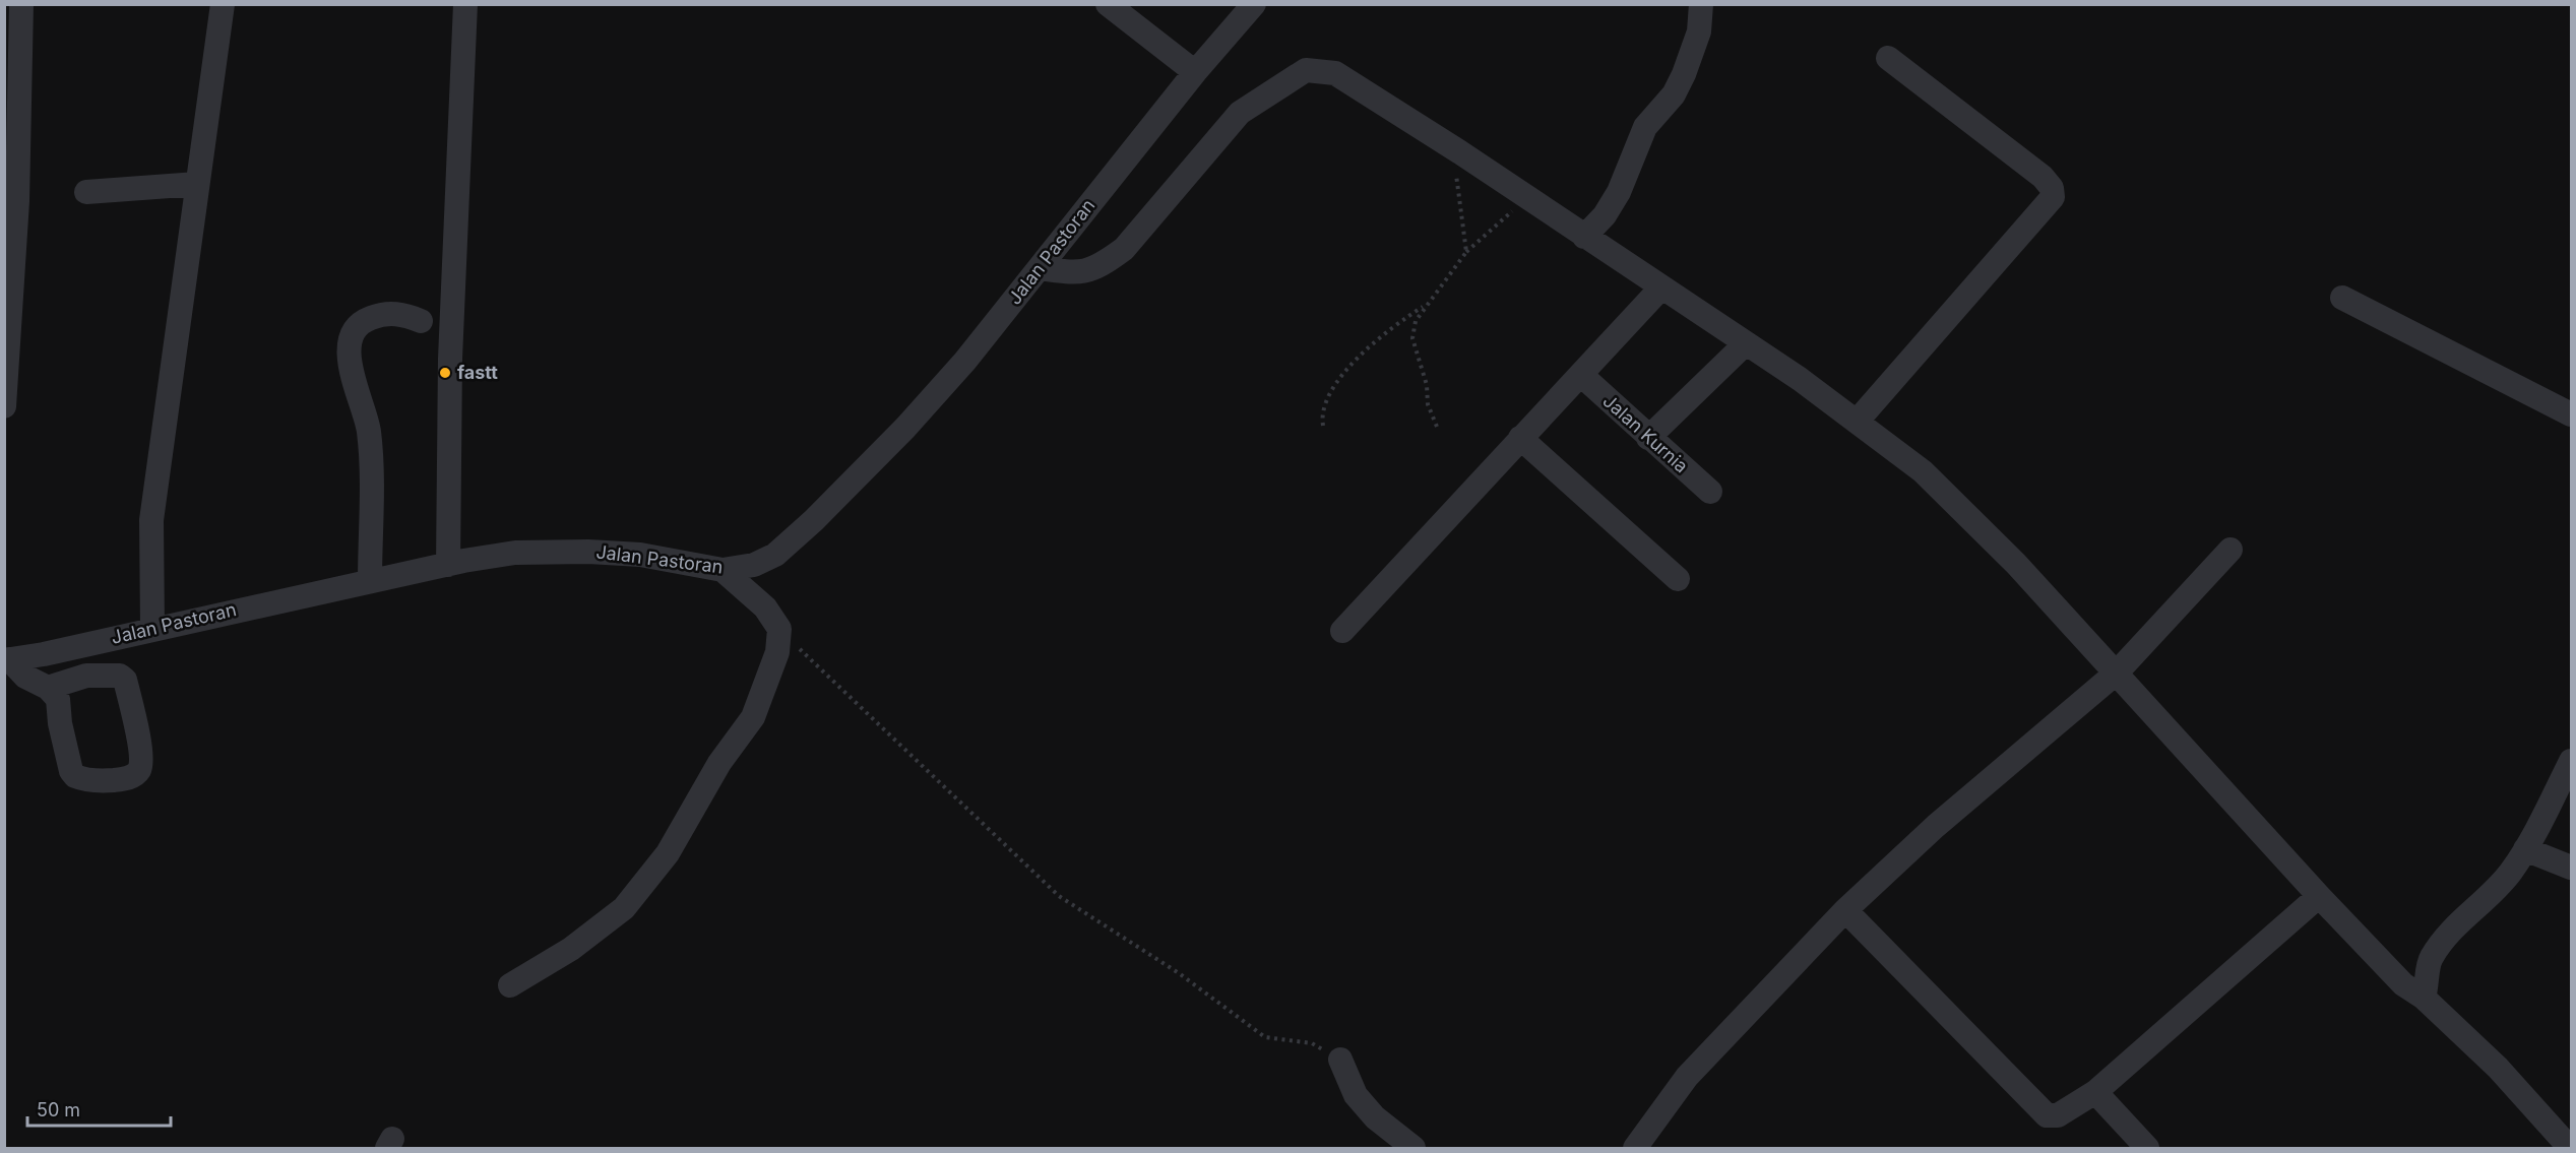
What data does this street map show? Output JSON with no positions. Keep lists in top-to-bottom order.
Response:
{
  "streets": {
    "street": ["Jalan Pastoran", "Jalan Kurnia"]
  },
  "places": ["fastt"],
  "scale_bar": "50 m"
}
